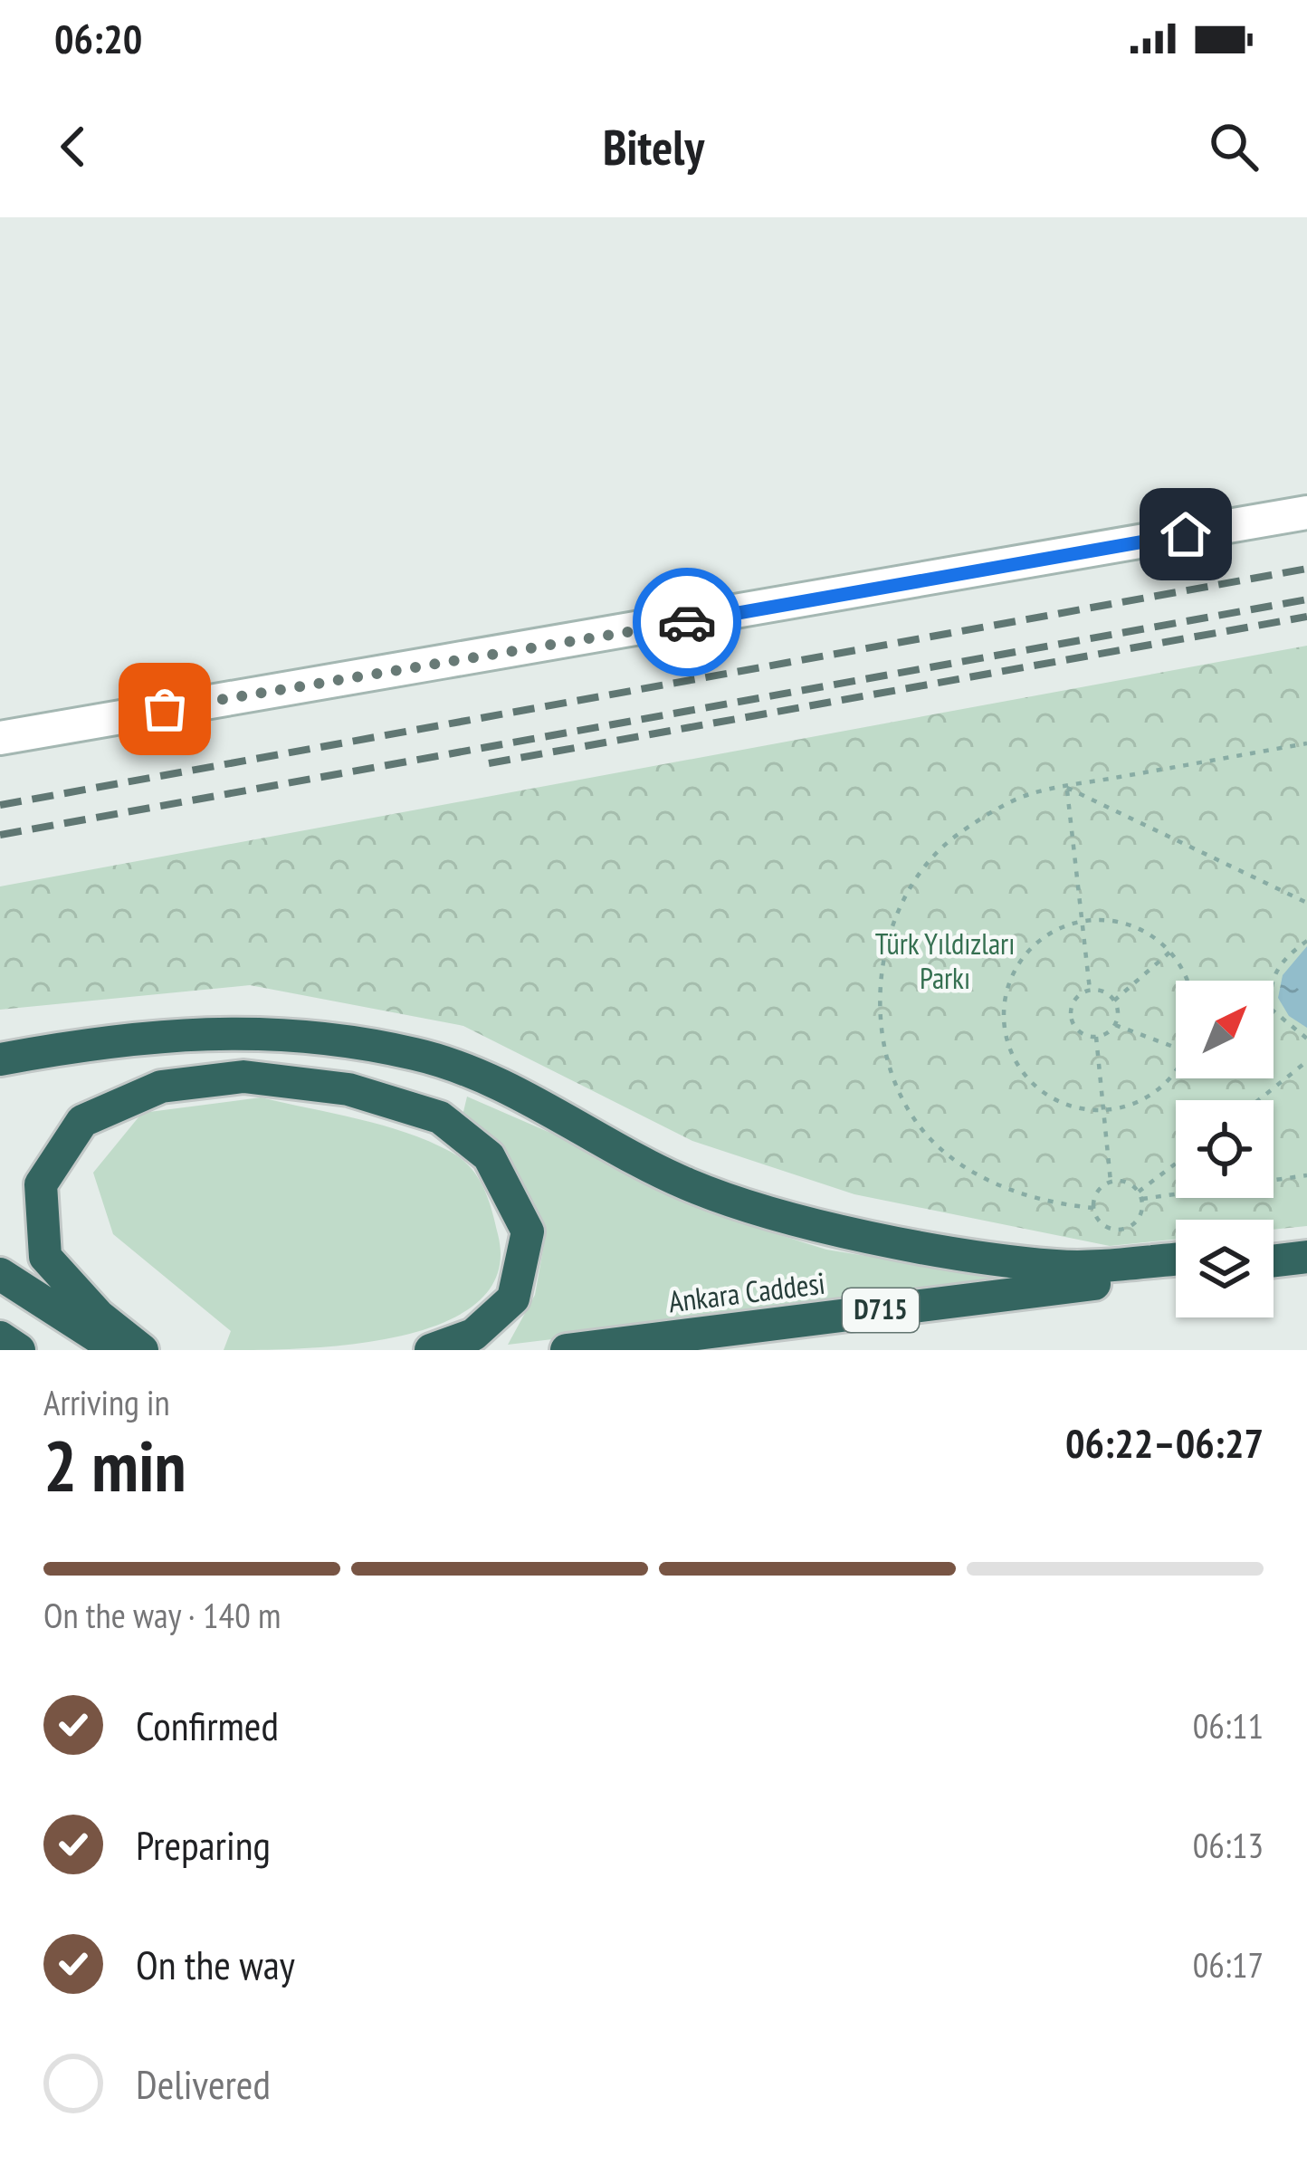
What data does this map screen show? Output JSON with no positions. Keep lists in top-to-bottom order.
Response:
{
  "streets": {
    "highway": ["Ankara Caddesi", "D715"]
  },
  "parks": ["Türk Yıldızları Parkı"],
  "north": "top right",
  "page": {
    "status": "06:20",
    "header": "Bitely",
    "heading": ["2 min", "Arriving in", "06:22–06:27"],
    "bar": "On the way · 140 m",
    "list": [
      ["Confirmed", "06:11"],
      ["Preparing", "06:13"],
      ["On the way", "06:17"],
      "Delivered"
    ]
  }
}
